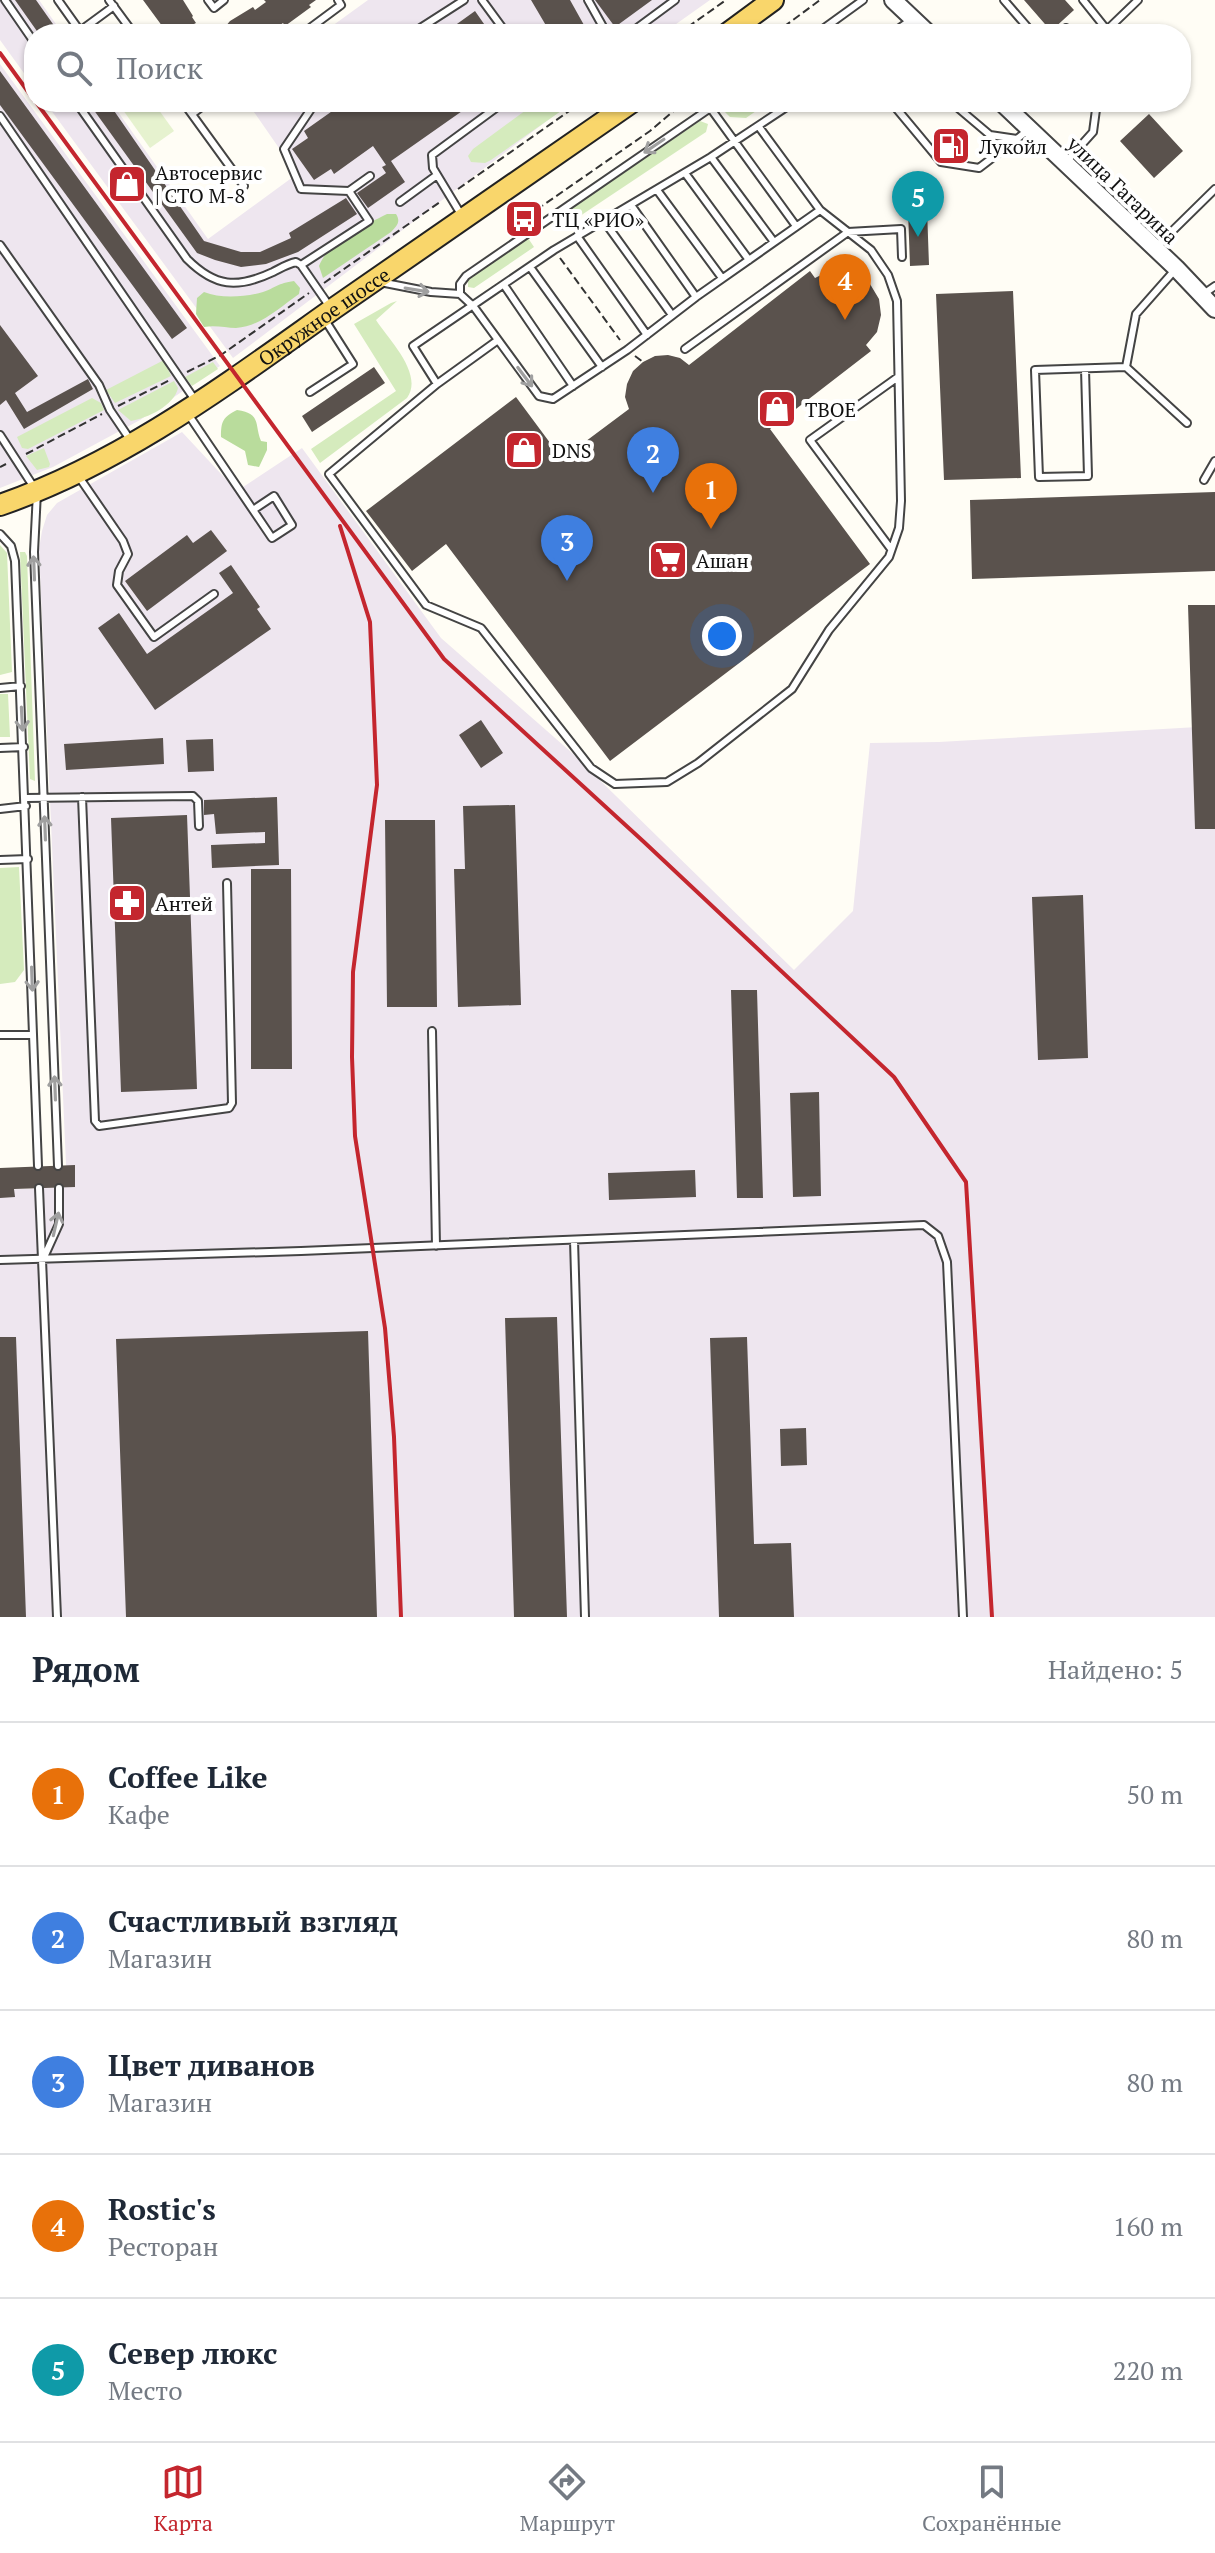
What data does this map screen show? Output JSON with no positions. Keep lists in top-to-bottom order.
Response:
{
  "streets": {
    "main road": ["Окружное шоссе"],
    "street": ["улица Гагарина"]
  },
  "places": {
    "fuel station": ["Лукойл"],
    "shop": ["Автосервис | СТО М-8", "ТВОЕ", "DNS"],
    "bus stop": ["ТЦ «РИО»"],
    "supermarket": ["Ашан"],
    "pharmacy": ["Антей"]
  },
  "page": {
    "search": "Поиск",
    "pins": [
      "5",
      "4",
      "2",
      "1",
      "3"
    ],
    "heading": ["Рядом", "Найдено: 5"],
    "list": [
      {
        "mark": "1",
        "name": "Coffee Like",
        "note": "Кафе",
        "value": "50 m"
      },
      {
        "mark": "2",
        "name": "Счастливый взгляд",
        "note": "Магазин",
        "value": "80 m"
      },
      {
        "mark": "3",
        "name": "Цвет диванов",
        "note": "Магазин",
        "value": "80 m"
      },
      {
        "mark": "4",
        "name": "Rostic's",
        "note": "Ресторан",
        "value": "160 m"
      },
      {
        "mark": "5",
        "name": "Север люкс",
        "note": "Место",
        "value": "220 m"
      }
    ],
    "nav": ["Карта", "Маршрут", "Сохранённые"]
  }
}
